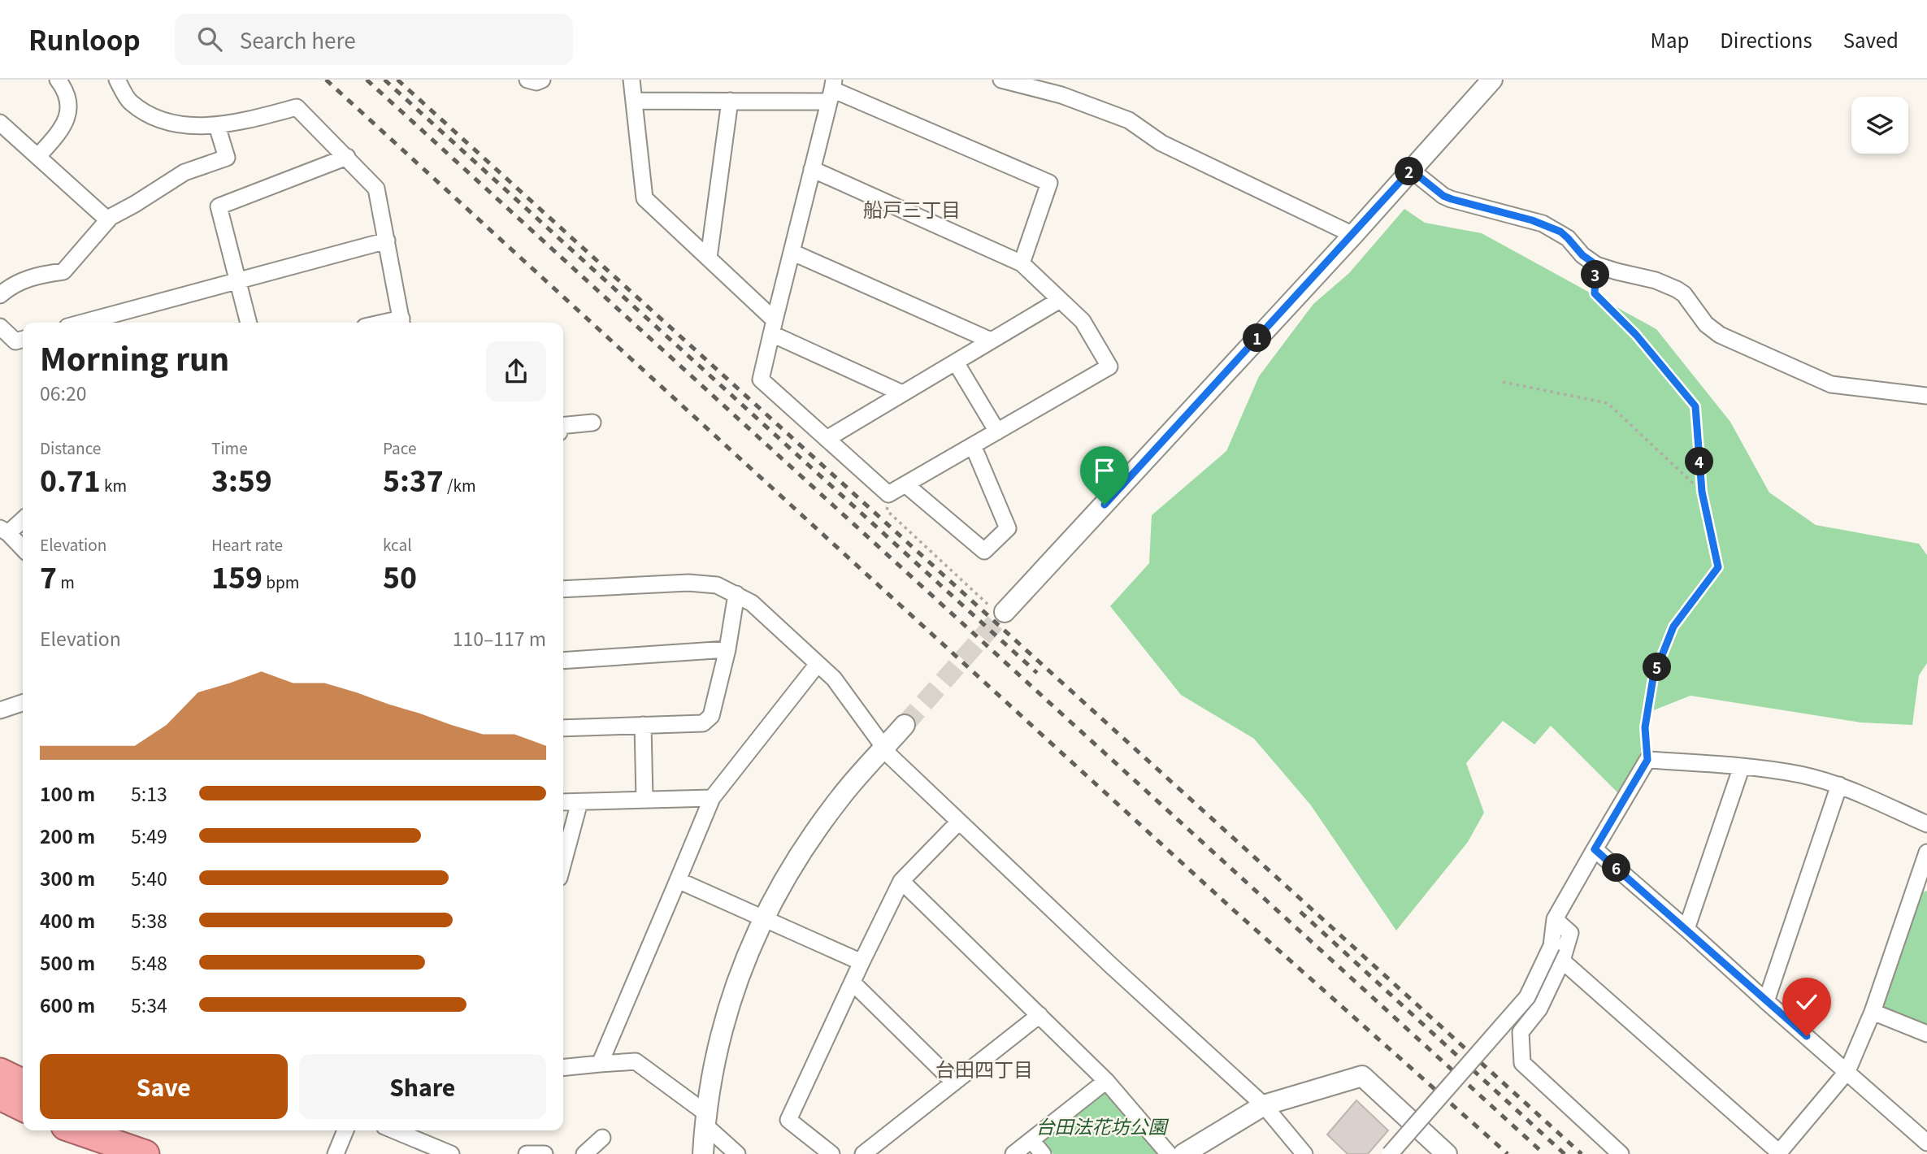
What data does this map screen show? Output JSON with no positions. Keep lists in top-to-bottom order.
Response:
{
  "districts": ["船戸三丁目", "台田四丁目"],
  "parks": ["台田法花坊公園"],
  "page": {
    "header": "Runloop",
    "search": "Search here",
    "nav": ["Map", "Directions", "Saved"],
    "pins": [
      "2",
      "3",
      "1",
      "4",
      "5",
      "6"
    ],
    "heading": ["Morning run", "06:20"],
    "stats": [
      ["Distance", "0.71 km"],
      ["Time", "3:59"],
      ["Pace", "5:37 /km"],
      ["Elevation", "7 m"],
      ["Heart rate", "159 bpm"],
      ["kcal", "50"]
    ],
    "chart": ["Elevation", "110–117 m"],
    "list": [
      {
        "name": "100 m",
        "note": "5:13"
      },
      {
        "name": "200 m",
        "note": "5:49"
      },
      {
        "name": "300 m",
        "note": "5:40"
      },
      {
        "name": "400 m",
        "note": "5:38"
      },
      {
        "name": "500 m",
        "note": "5:48"
      },
      {
        "name": "600 m",
        "note": "5:34"
      }
    ],
    "buttons": ["Save", "Share"]
  }
}
